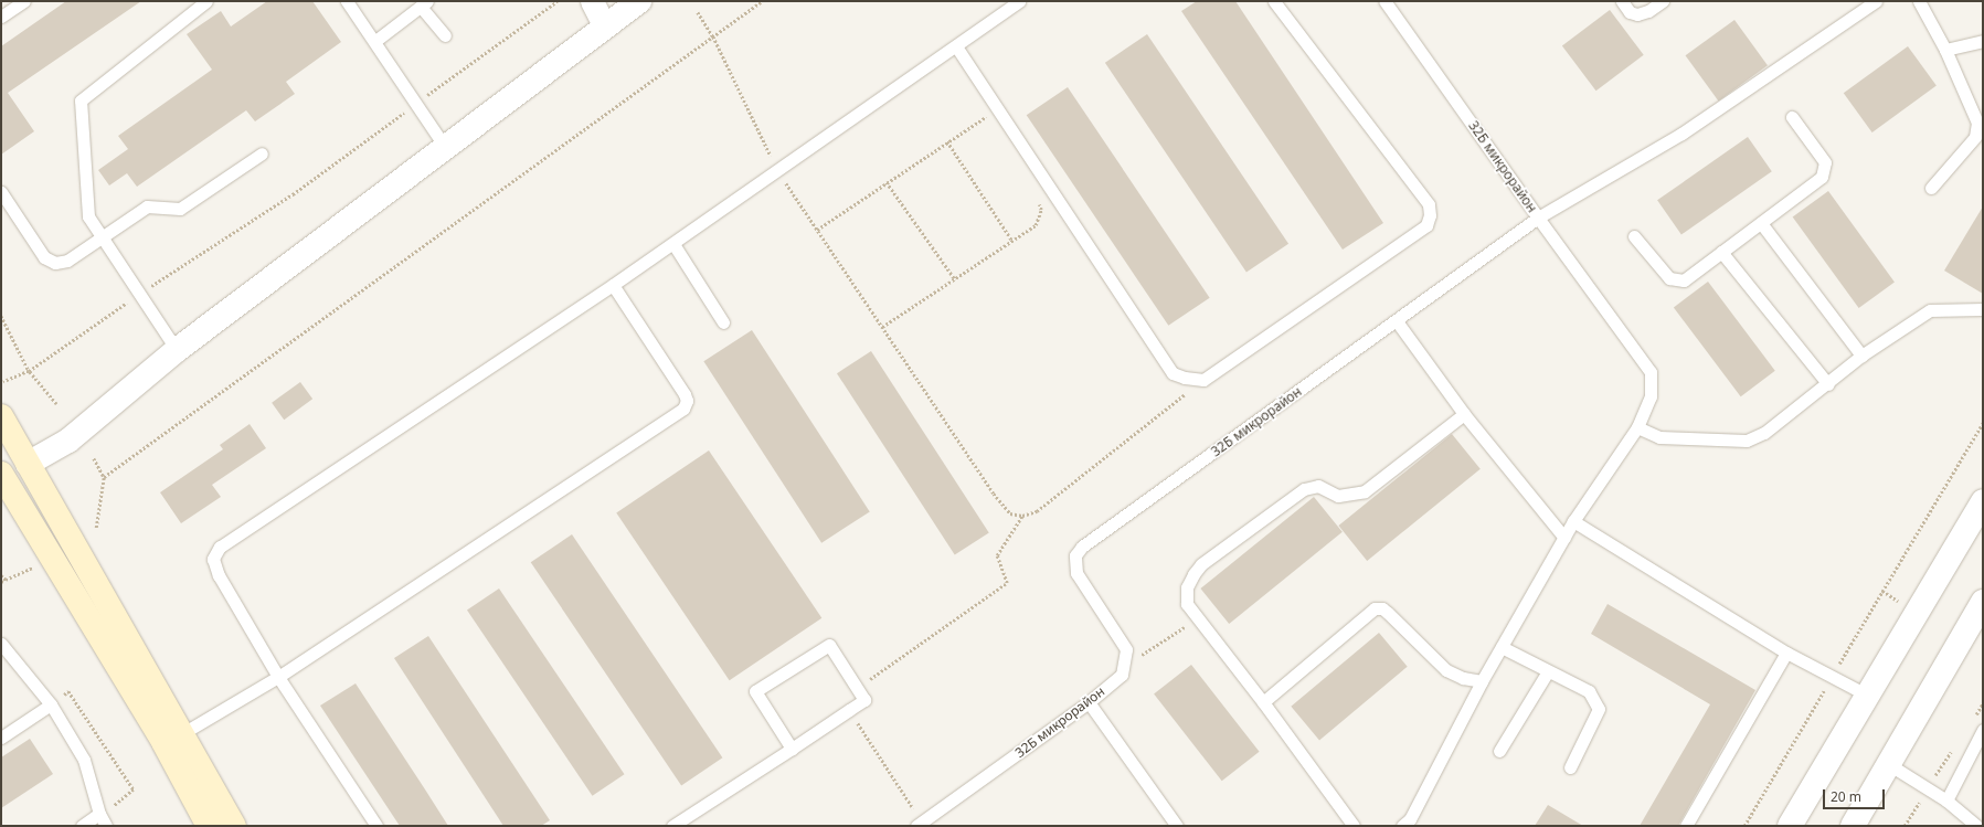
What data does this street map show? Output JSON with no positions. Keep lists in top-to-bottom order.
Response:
{
  "streets": {
    "lane": ["32Б микрорайон"]
  },
  "scale_bar": "20 m"
}
